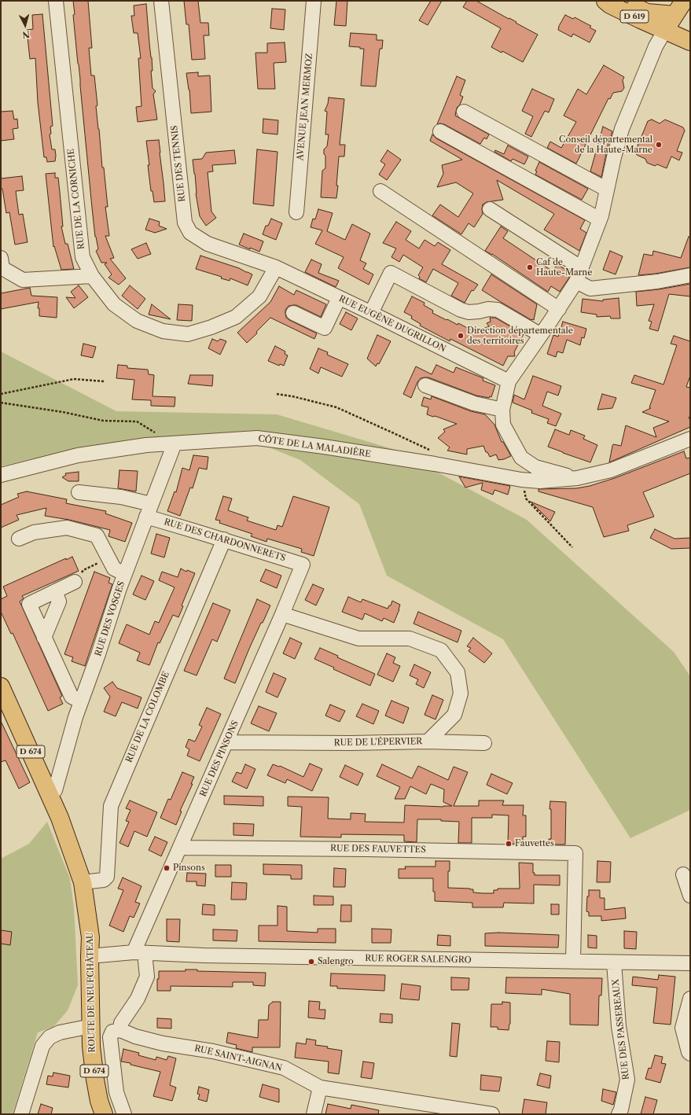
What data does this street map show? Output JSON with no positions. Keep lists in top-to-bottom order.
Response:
{
  "streets": {
    "main road": ["D 619", "D 674", "ROUTE DE NEUFCHÂTEAU"],
    "street": [
      "AVENUE JEAN MERMOZ",
      "RUE DES TENNIS",
      "RUE DE LA CORNICHE",
      "RUE EUGÈNE DUGRILLON",
      "CÔTE DE LA MALADIÈRE",
      "RUE DES CHARDONNERETS",
      "RUE DES VOSGES",
      "RUE DE LA COLOMBE",
      "RUE DE L'ÉPERVIER",
      "RUE DES PINSONS",
      "RUE DES FAUVETTES",
      "RUE ROGER SALENGRO",
      "RUE DES PASSEREAUX",
      "RUE SAINT-AIGNAN"
    ]
  },
  "crossings": [
    ["RUE DES TENNIS", "RUE DE LA CORNICHE"],
    ["RUE DES TENNIS", "RUE EUGÈNE DUGRILLON"],
    ["RUE DE LA CORNICHE", "RUE EUGÈNE DUGRILLON"],
    ["CÔTE DE LA MALADIÈRE", "RUE DES VOSGES"],
    ["RUE DES CHARDONNERETS", "RUE DES VOSGES"],
    ["RUE DES CHARDONNERETS", "RUE DE LA COLOMBE"],
    ["RUE DES CHARDONNERETS", "RUE DES PINSONS"],
    ["RUE DES VOSGES", "D 674"],
    ["RUE DES VOSGES", "ROUTE DE NEUFCHÂTEAU"],
    ["RUE DE LA COLOMBE", "ROUTE DE NEUFCHÂTEAU"],
    ["RUE DE L'ÉPERVIER", "RUE DES PINSONS"],
    ["D 674", "ROUTE DE NEUFCHÂTEAU"],
    ["RUE DES PINSONS", "RUE DES FAUVETTES"],
    ["RUE DES PINSONS", "RUE ROGER SALENGRO"],
    ["RUE DES FAUVETTES", "RUE ROGER SALENGRO"],
    ["RUE ROGER SALENGRO", "ROUTE DE NEUFCHÂTEAU"],
    ["RUE ROGER SALENGRO", "RUE DES PASSEREAUX"]
  ],
  "places": [
    "Conseil départemental de la Haute-Marne",
    "Caf de Haute-Marne",
    "Direction départementale des territoires",
    "Fauvettes",
    "Pinsons",
    "Salengro"
  ],
  "north": "bottom"
}
